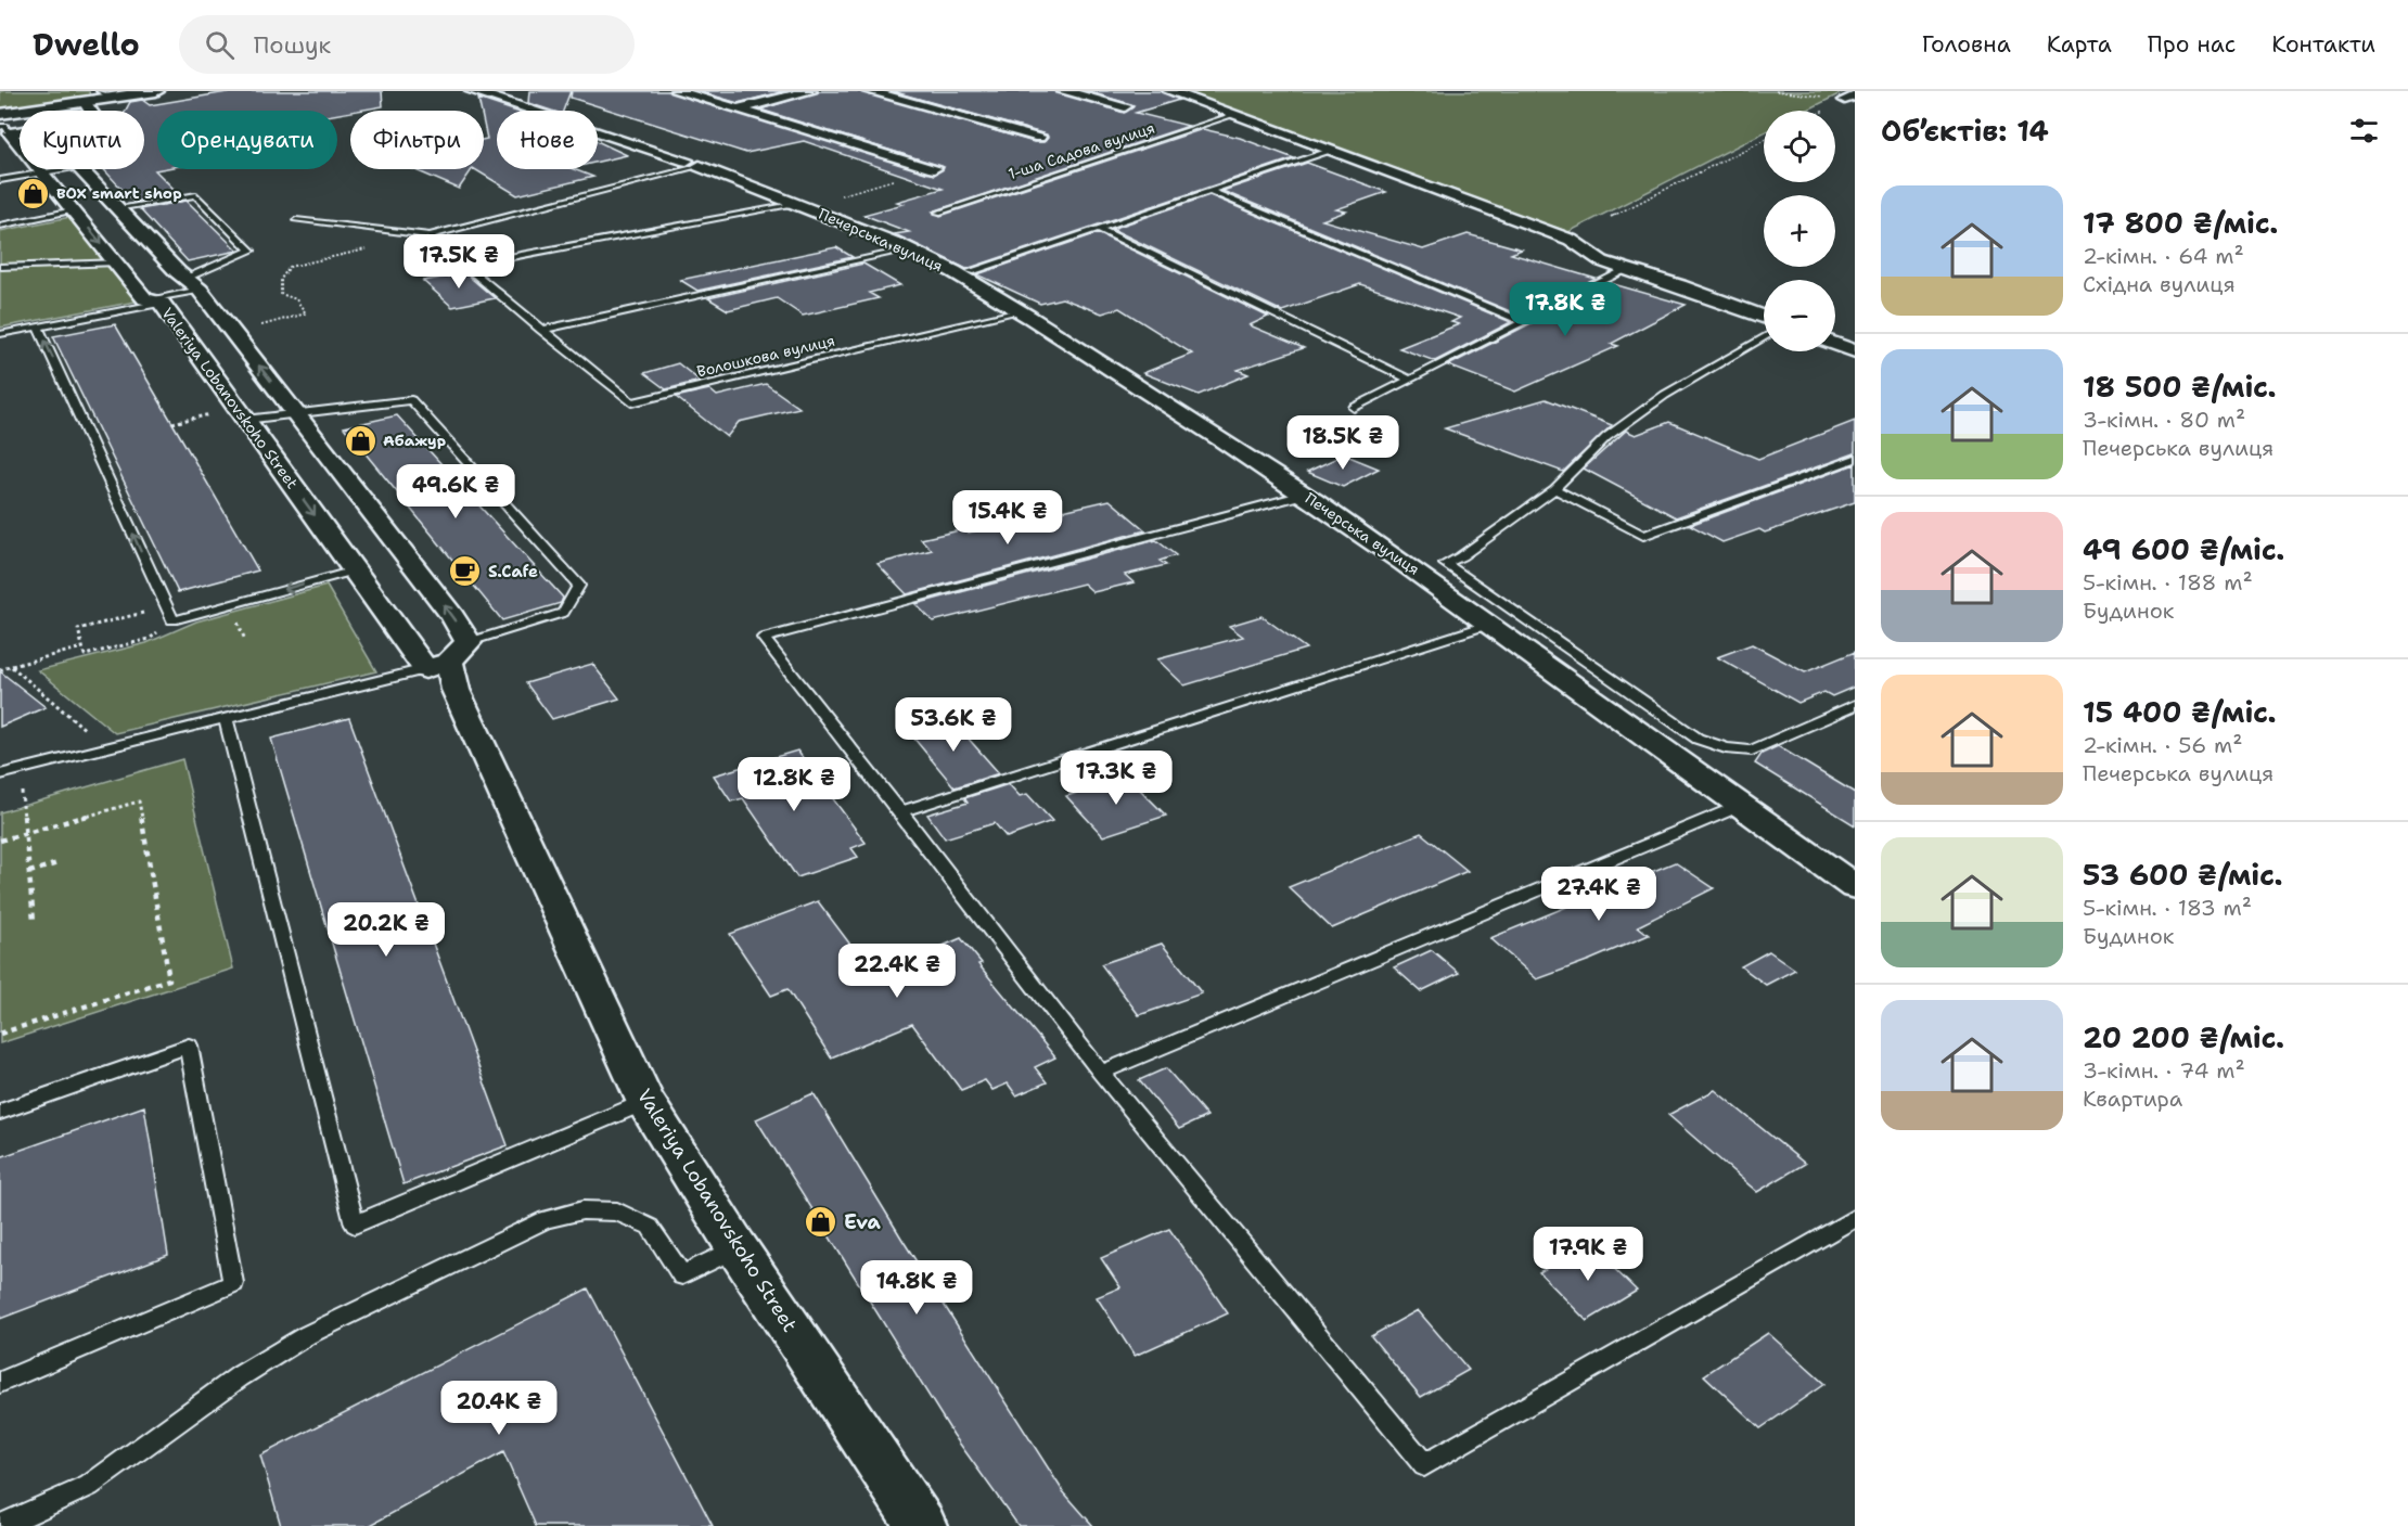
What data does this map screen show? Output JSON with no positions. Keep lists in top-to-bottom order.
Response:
{
  "streets": {
    "street": ["Печерська вулиця", "Valeriya Lobanovskoho Street"],
    "lane": ["1-ша Садова вулиця", "Волошкова вулиця"]
  },
  "crossings": [
    ["Печерська вулиця", "Волошкова вулиця"]
  ],
  "places": {
    "shop": ["BOX smart shop", "Абажур", "Eva"],
    "cafe": ["S.Cafe"]
  },
  "page": {
    "header": "Dwello",
    "search": "Пошук",
    "nav": [
      "Головна",
      "Карта",
      "Про нас",
      "Контакти"
    ],
    "heading": "Об’єктів: 14",
    "map_buttons": ["+", "−"],
    "chip": [
      "Купити",
      "Орендувати",
      "Фільтри",
      "Нове"
    ],
    "list": [
      {
        "name": "17 800 ₴/міс.",
        "note": "2-кімн. · 64 m² · Східна вулиця"
      },
      {
        "name": "18 500 ₴/міс.",
        "note": "3-кімн. · 80 m² · Печерська вулиця"
      },
      {
        "name": "49 600 ₴/міс.",
        "note": "5-кімн. · 188 m² · Будинок"
      },
      {
        "name": "15 400 ₴/міс.",
        "note": "2-кімн. · 56 m² · Печерська вулиця"
      },
      {
        "name": "53 600 ₴/міс.",
        "note": "5-кімн. · 183 m² · Будинок"
      },
      {
        "name": "20 200 ₴/міс.",
        "note": "3-кімн. · 74 m² · Квартира"
      }
    ],
    "price": [
      "17.5K ₴",
      "17.8K ₴",
      "18.5K ₴",
      "49.6K ₴",
      "15.4K ₴",
      "53.6K ₴",
      "17.3K ₴",
      "12.8K ₴",
      "27.4K ₴",
      "20.2K ₴",
      "22.4K ₴",
      "17.9K ₴",
      "14.8K ₴",
      "20.4K ₴"
    ]
  }
}
